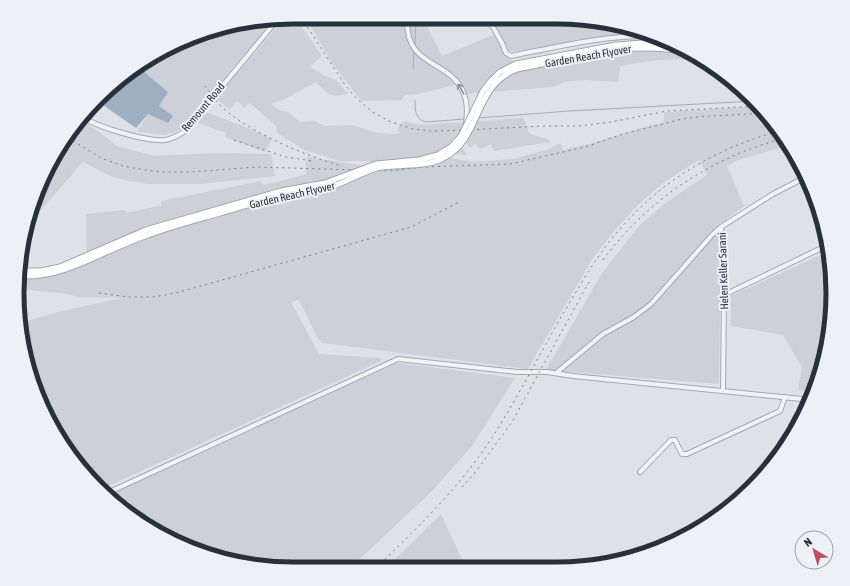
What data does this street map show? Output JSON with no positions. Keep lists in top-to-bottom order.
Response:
{
  "streets": {
    "main road": ["Garden Reach Flyover"],
    "street": ["Remount Road", "Helen Keller Sarani"]
  },
  "north": "top left"
}
